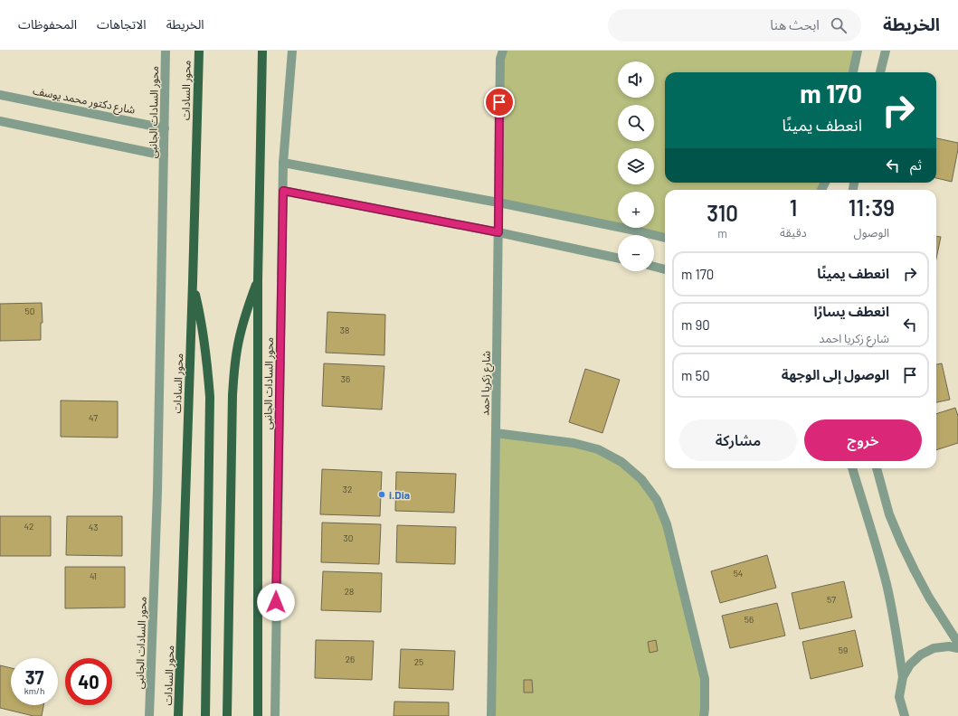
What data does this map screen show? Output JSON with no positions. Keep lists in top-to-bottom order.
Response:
{
  "streets": {
    "main road": ["محور السادات"],
    "street": ["شارع دكتور محمد يوسف", "محور السادات الجانبى", "شارع زكريا احمد"]
  },
  "crossings": [
    ["شارع دكتور محمد يوسف", "محور السادات الجانبى"]
  ],
  "places": ["i.Dia"],
  "house_numbers": [
    "50",
    "38",
    "36",
    "47",
    "32",
    "42",
    "43",
    "30",
    "54",
    "41",
    "28",
    "57",
    "56",
    "59",
    "26",
    "25"
  ],
  "page": {
    "header": "الخريطة",
    "search": "ابحث هنا",
    "nav": ["الخريطة", "الاتجاهات", "المحفوظات"],
    "map_buttons": ["+", "−"],
    "turn": ["170 m", "انعطف يمينًا"],
    "then": "ثم",
    "eta": [
      "11:39",
      "الوصول",
      "1",
      "دقيقة",
      "310",
      "m"
    ],
    "list": [
      {
        "name": "انعطف يمينًا",
        "value": "170 m"
      },
      {
        "name": "انعطف يسارًا",
        "note": "شارع زكريا احمد",
        "value": "90 m"
      },
      {
        "name": "الوصول إلى الوجهة",
        "value": "50 m"
      }
    ],
    "buttons": ["خروج", "مشاركة"],
    "speed": "37 km/h",
    "limit": "40"
  }
}
